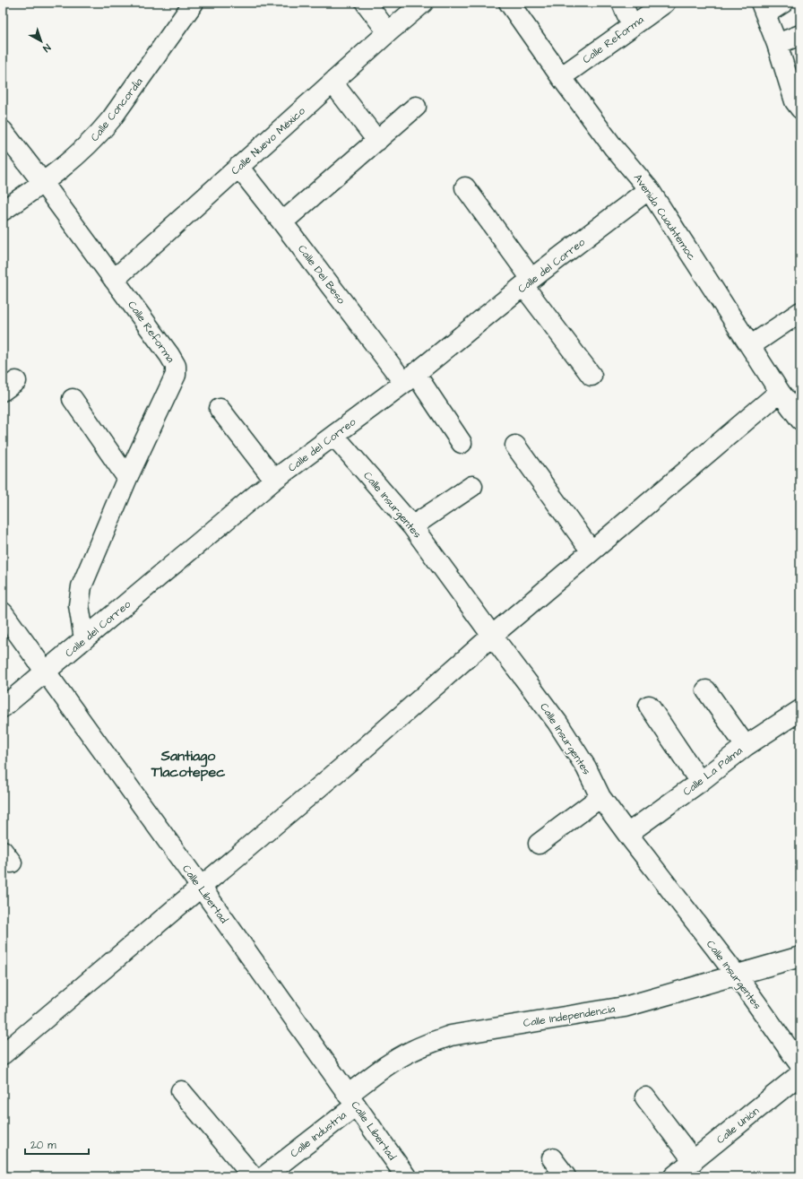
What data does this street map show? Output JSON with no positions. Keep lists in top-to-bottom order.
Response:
{
  "streets": {
    "street": [
      "Calle Reforma",
      "Calle Concordia",
      "Calle Nuevo México",
      "Avenida Cuauhtemoc",
      "Calle del Correo",
      "Calle Del Beso",
      "Calle Insurgentes",
      "Calle La Palma",
      "Calle Libertad",
      "Calle Independencia",
      "Calle Unión",
      "Calle Industria"
    ]
  },
  "crossings": [
    ["Calle Reforma", "Calle Concordia"],
    ["Calle Reforma", "Calle Nuevo México"],
    ["Calle Reforma", "Avenida Cuauhtemoc"],
    ["Calle Reforma", "Calle del Correo"],
    ["Calle Nuevo México", "Calle Del Beso"],
    ["Avenida Cuauhtemoc", "Calle del Correo"],
    ["Calle del Correo", "Calle Del Beso"],
    ["Calle del Correo", "Calle Insurgentes"],
    ["Calle del Correo", "Calle Libertad"],
    ["Calle Insurgentes", "Calle La Palma"],
    ["Calle Insurgentes", "Calle Independencia"],
    ["Calle Libertad", "Calle Independencia"],
    ["Calle Libertad", "Calle Industria"],
    ["Calle Independencia", "Calle Industria"]
  ],
  "districts": ["Santiago Tlacotepec"],
  "scale_bar": "20 m",
  "north": "bottom right"
}
